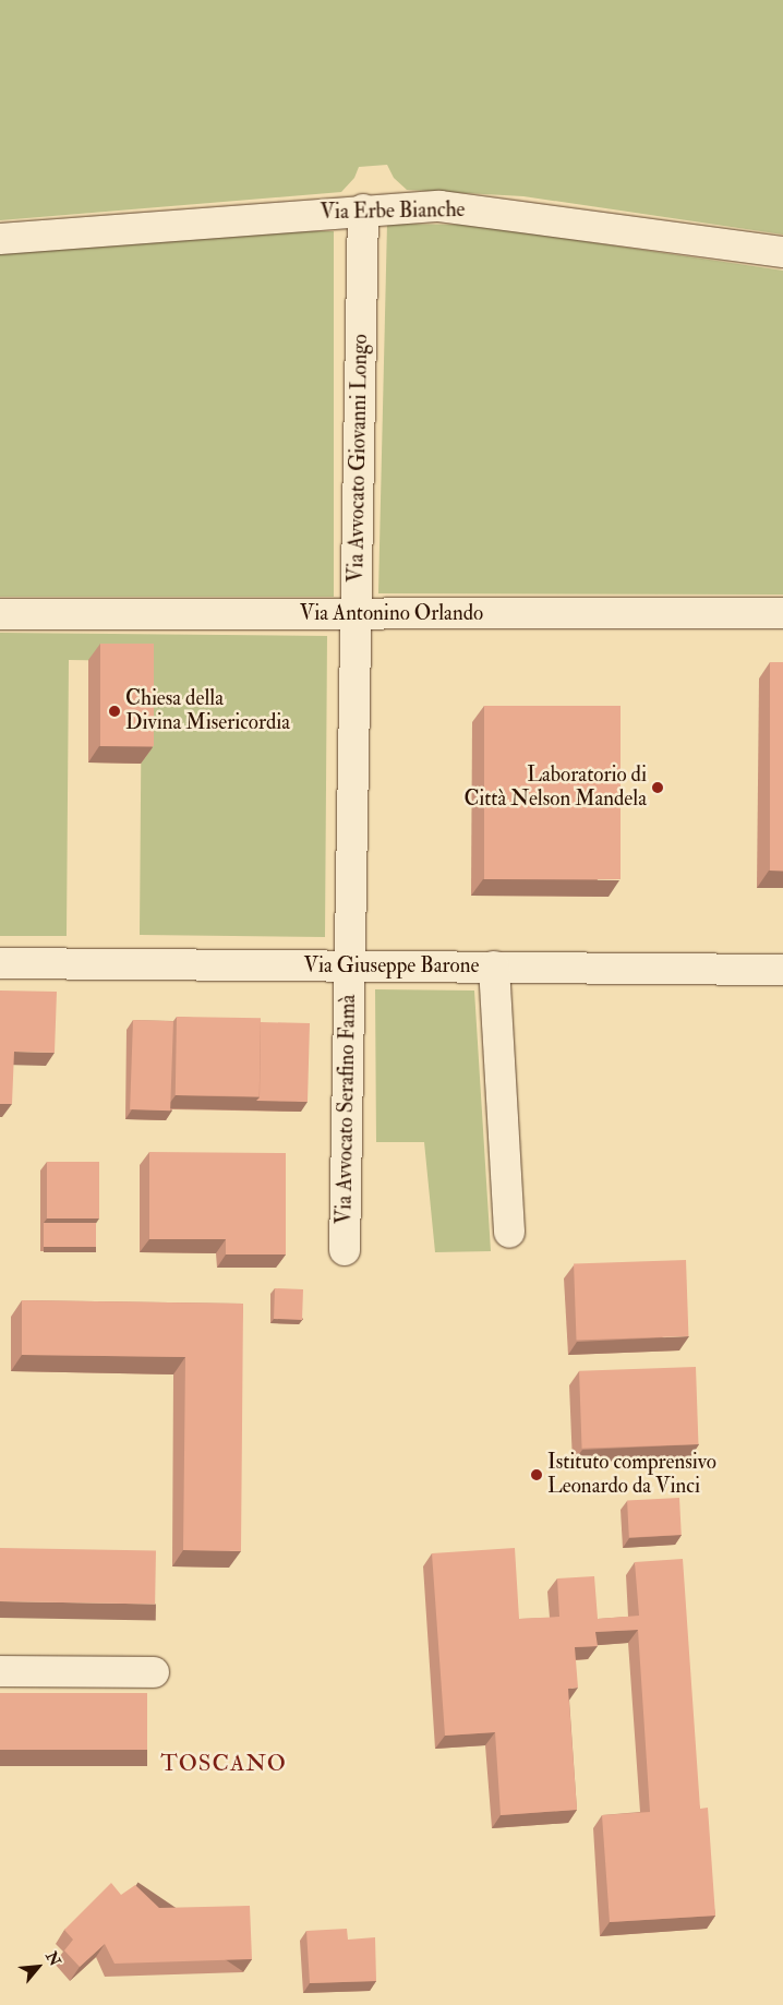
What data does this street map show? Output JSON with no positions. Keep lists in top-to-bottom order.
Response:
{
  "streets": {
    "street": [
      "Via Erbe Bianche",
      "Via Avvocato Giovanni Longo",
      "Via Antonino Orlando",
      "Via Giuseppe Barone",
      "Via Avvocato Serafino Famà"
    ]
  },
  "crossings": [
    ["Via Erbe Bianche", "Via Avvocato Giovanni Longo"],
    ["Via Avvocato Giovanni Longo", "Via Antonino Orlando"],
    ["Via Avvocato Giovanni Longo", "Via Giuseppe Barone"],
    ["Via Avvocato Giovanni Longo", "Via Avvocato Serafino Famà"],
    ["Via Giuseppe Barone", "Via Avvocato Serafino Famà"]
  ],
  "districts": ["TOSCANO"],
  "places": ["Chiesa della Divina Misericordia", "Laboratorio di Città Nelson Mandela", "Istituto comprensivo Leonardo da Vinci"],
  "north": "top right"
}
